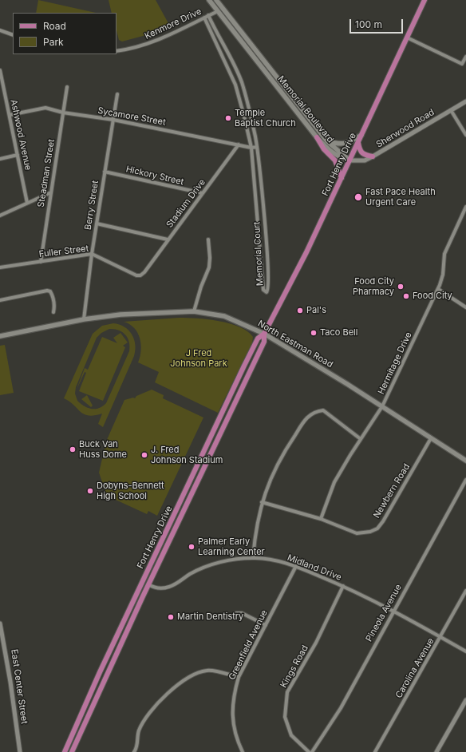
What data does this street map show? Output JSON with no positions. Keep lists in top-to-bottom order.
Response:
{
  "streets": {
    "main road": ["Memorial Boulevard", "Fort Henry Drive", "North Eastman Road"],
    "street": [
      "Kenmore Drive",
      "Sycamore Street",
      "Sherwood Road",
      "Ashwood Avenue",
      "Steadman Street",
      "Hickory Street",
      "Stadium Drive",
      "Berry Street",
      "Fuller Street",
      "Memorial Court",
      "Hermitage Drive",
      "Newbern Road",
      "Midland Drive",
      "Pineola Avenue",
      "Greenfield Avenue",
      "Kings Road",
      "Carolina Avenue",
      "East Center Street"
    ]
  },
  "crossings": [
    ["Kenmore Drive", "Memorial Boulevard"],
    ["Kenmore Drive", "Memorial Court"],
    ["Memorial Boulevard", "Sherwood Road"],
    ["Memorial Boulevard", "Fort Henry Drive"],
    ["Sycamore Street", "Ashwood Avenue"],
    ["Sycamore Street", "Steadman Street"],
    ["Sycamore Street", "Stadium Drive"],
    ["Sycamore Street", "Berry Street"],
    ["Sycamore Street", "Memorial Court"],
    ["Sherwood Road", "Fort Henry Drive"],
    ["Fort Henry Drive", "North Eastman Road"],
    ["Fort Henry Drive", "Midland Drive"],
    ["Steadman Street", "Fuller Street"],
    ["Hickory Street", "Stadium Drive"],
    ["Hickory Street", "Berry Street"],
    ["Stadium Drive", "Fuller Street"],
    ["Berry Street", "Fuller Street"],
    ["Berry Street", "North Eastman Road"],
    ["North Eastman Road", "Hermitage Drive"],
    ["North Eastman Road", "Newbern Road"],
    ["Hermitage Drive", "Newbern Road"],
    ["Midland Drive", "Pineola Avenue"],
    ["Midland Drive", "Greenfield Avenue"],
    ["Midland Drive", "Kings Road"],
    ["Midland Drive", "Carolina Avenue"]
  ],
  "parks": ["J Fred Johnson Park"],
  "places": [
    "Temple Baptist Church",
    "Fast Pace Health Urgent Care",
    "Food City Pharmacy",
    "Food City",
    "Pal's",
    "Taco Bell",
    "Buck Van Huss Dome",
    "J. Fred Johnson Stadium",
    "Dobyns-Bennett High School",
    "Palmer Early Learning Center",
    "Martin Dentistry"
  ],
  "legend": ["Road", "Park"],
  "scale_bar": "100 m"
}
